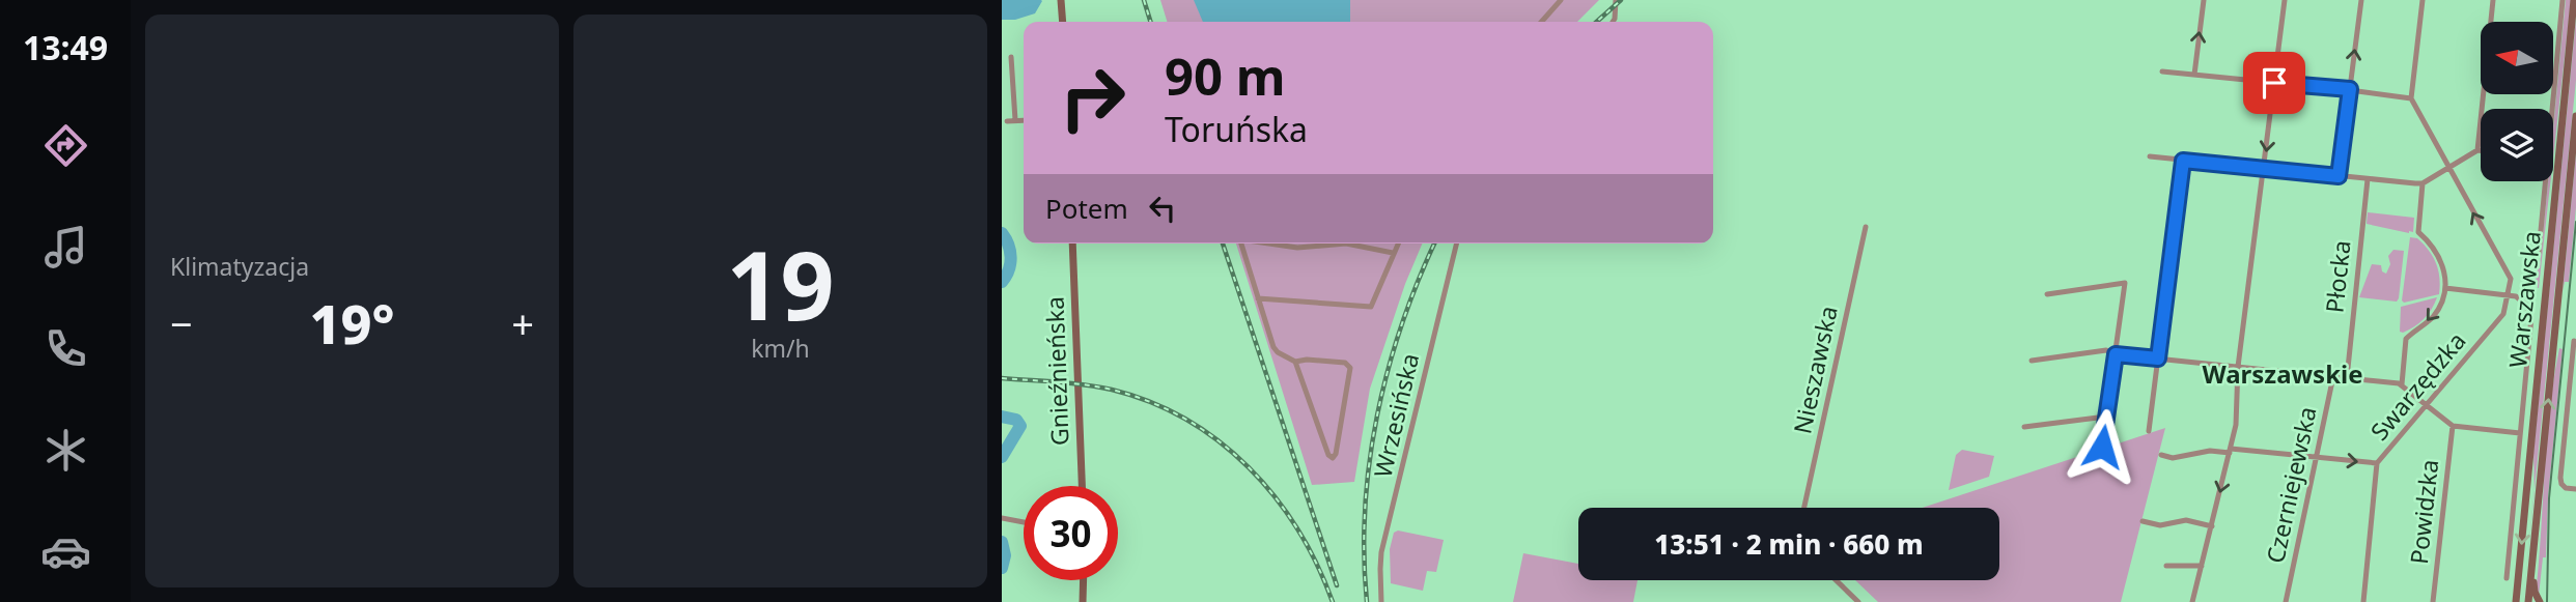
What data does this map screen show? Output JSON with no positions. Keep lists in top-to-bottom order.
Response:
{
  "streets": {
    "main road": ["Warszawska", "Gnieźnieńska"],
    "street": [
      "Płocka",
      "Nieszawska",
      "Swarzędzka",
      "Wrzesińska",
      "Czerniejewska",
      "Powidzka"
    ]
  },
  "crossings": [
    ["Warszawska", "Swarzędzka"],
    ["Swarzędzka", "Czerniejewska"]
  ],
  "districts": ["Warszawskie"],
  "north": "left",
  "page": {
    "tabs": "13:49",
    "tile": [
      "Klimatyzacja",
      ["19", "km/h"]
    ],
    "turn": ["90 m", "Toruńska"],
    "then": "Potem",
    "heat": ["−", "19°", "+"],
    "limit": "30",
    "trip": "13:51 · 2 min · 660 m"
  }
}
